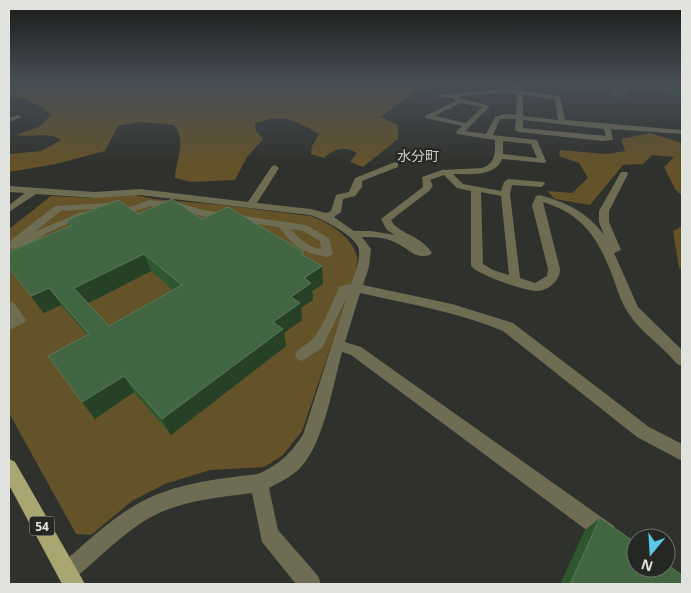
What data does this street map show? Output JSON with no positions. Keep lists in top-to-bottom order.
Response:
{
  "streets": {
    "main road": ["54"]
  },
  "districts": ["水分町"],
  "north": "bottom"
}
